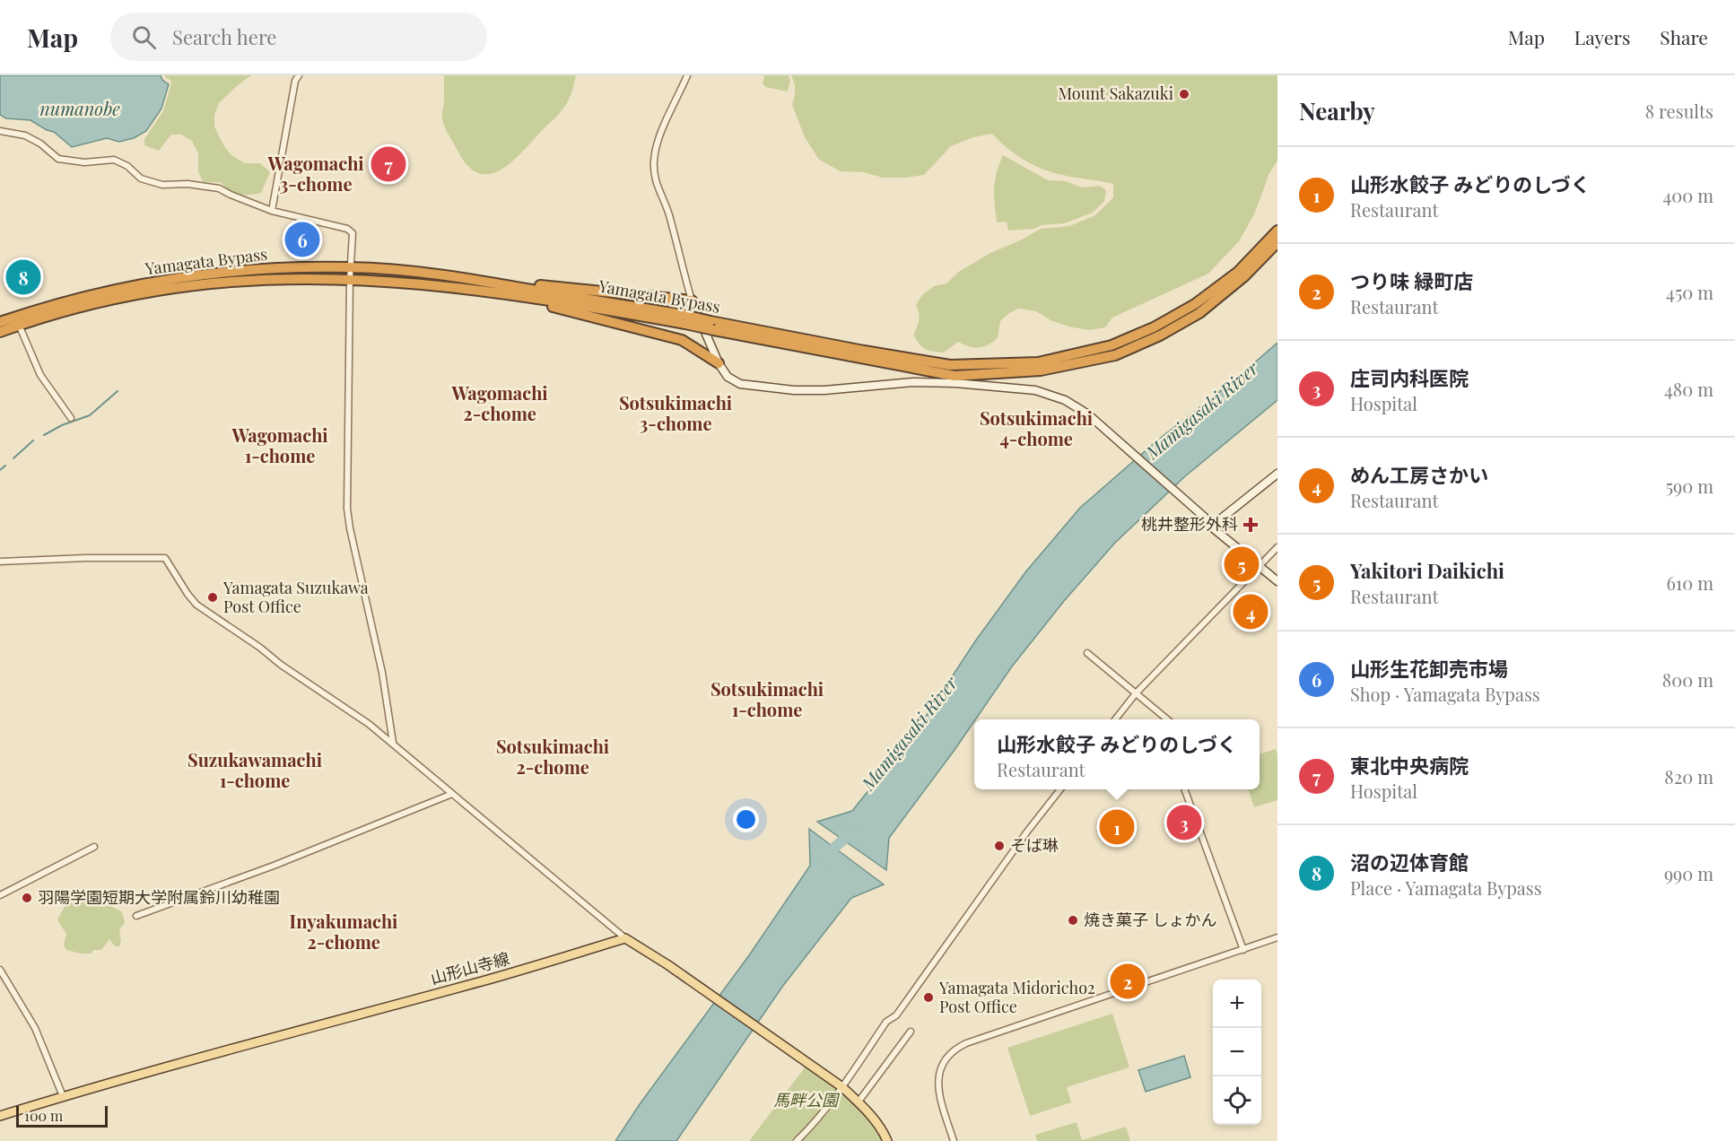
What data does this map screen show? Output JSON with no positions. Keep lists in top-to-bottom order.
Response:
{
  "streets": {
    "highway": ["Yamagata Bypass"],
    "main road": ["山形山寺線"]
  },
  "districts": [
    "Wagomachi 3-chome",
    "Wagomachi 2-chome",
    "Sotsukimachi 3-chome",
    "Sotsukimachi 4-chome",
    "Wagomachi 1-chome",
    "Sotsukimachi 1-chome",
    "Sotsukimachi 2-chome",
    "Suzukawamachi 1-chome",
    "Inyakumachi 2-chome"
  ],
  "water": ["numanobe", "Mamigasaki River"],
  "parks": ["馬畔公園"],
  "places": {
    "other": [
      "Mount Sakazuki",
      "Yamagata Suzukawa Post Office",
      "そば琳",
      "羽陽学園短期大学附属鈴川幼稚園",
      "焼き菓子 しょかん",
      "Yamagata Midoricho2 Post Office"
    ],
    "health": ["桃井整形外科"]
  },
  "scale_bar": "100 m",
  "page": {
    "header": "Map",
    "search": "Search here",
    "nav": ["Map", "Layers", "Share"],
    "heading": ["Nearby", "8 results"],
    "pins": [
      "7",
      "6",
      "8",
      "5",
      "4",
      "3",
      "1",
      "2"
    ],
    "list": [
      {
        "mark": "1",
        "name": "山形水餃子 みどりのしづく",
        "note": "Restaurant",
        "value": "400 m"
      },
      {
        "mark": "2",
        "name": "つり味 緑町店",
        "note": "Restaurant",
        "value": "450 m"
      },
      {
        "mark": "3",
        "name": "庄司内科医院",
        "note": "Hospital",
        "value": "480 m"
      },
      {
        "mark": "4",
        "name": "めん工房さかい",
        "note": "Restaurant",
        "value": "590 m"
      },
      {
        "mark": "5",
        "name": "Yakitori Daikichi",
        "note": "Restaurant",
        "value": "610 m"
      },
      {
        "mark": "6",
        "name": "山形生花卸売市場",
        "note": "Shop · Yamagata Bypass",
        "value": "800 m"
      },
      {
        "mark": "7",
        "name": "東北中央病院",
        "note": "Hospital",
        "value": "820 m"
      },
      {
        "mark": "8",
        "name": "沼の辺体育館",
        "note": "Place · Yamagata Bypass",
        "value": "990 m"
      }
    ],
    "popup": ["山形水餃子 みどりのしづく", "Restaurant"],
    "map_buttons": ["+", "−"],
    "scale": "100 m"
  }
}
